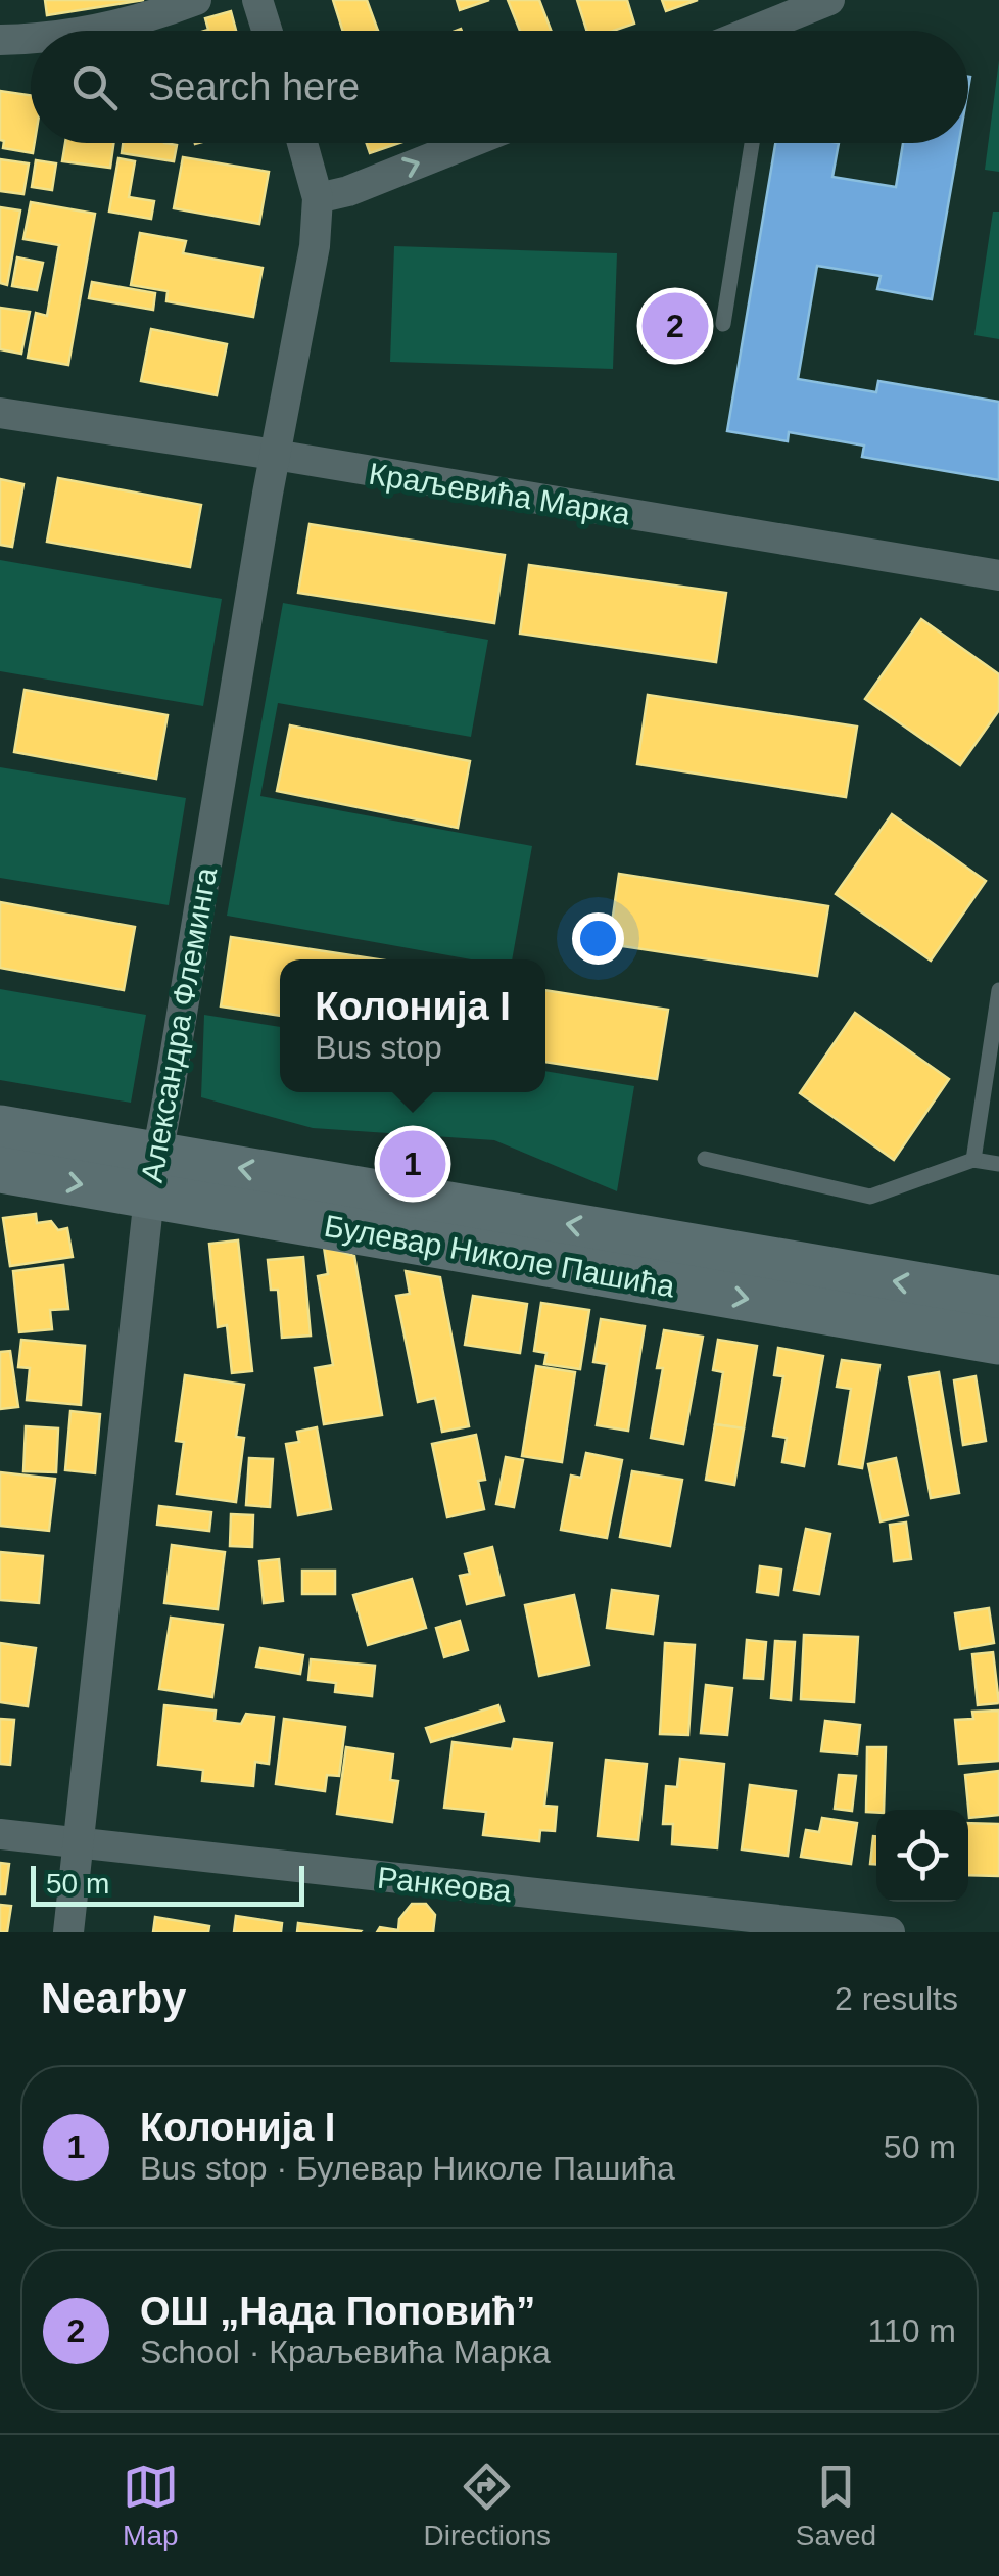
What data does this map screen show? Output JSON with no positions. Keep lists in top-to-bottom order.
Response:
{
  "streets": {
    "main road": ["Булевар Николе Пашића"],
    "street": ["Краљевића Марка", "Александра Флеминга", "Ранкеова"]
  },
  "crossings": [
    ["Краљевића Марка", "Александра Флеминга"],
    ["Александра Флеминга", "Булевар Николе Пашића"],
    ["Александра Флеминга", "Ранкеова"]
  ],
  "scale_bar": "50 m",
  "page": {
    "search": "Search here",
    "pins": ["2", "1"],
    "popup": ["Колонија I", "Bus stop"],
    "scale": "50 m",
    "heading": ["Nearby", "2 results"],
    "list": [
      {
        "mark": "1",
        "name": "Колонија I",
        "note": "Bus stop · Булевар Николе Пашића",
        "value": "50 m"
      },
      {
        "mark": "2",
        "name": "ОШ „Нада Поповић”",
        "note": "School · Краљевића Марка",
        "value": "110 m"
      }
    ],
    "nav": ["Map", "Directions", "Saved"]
  }
}
